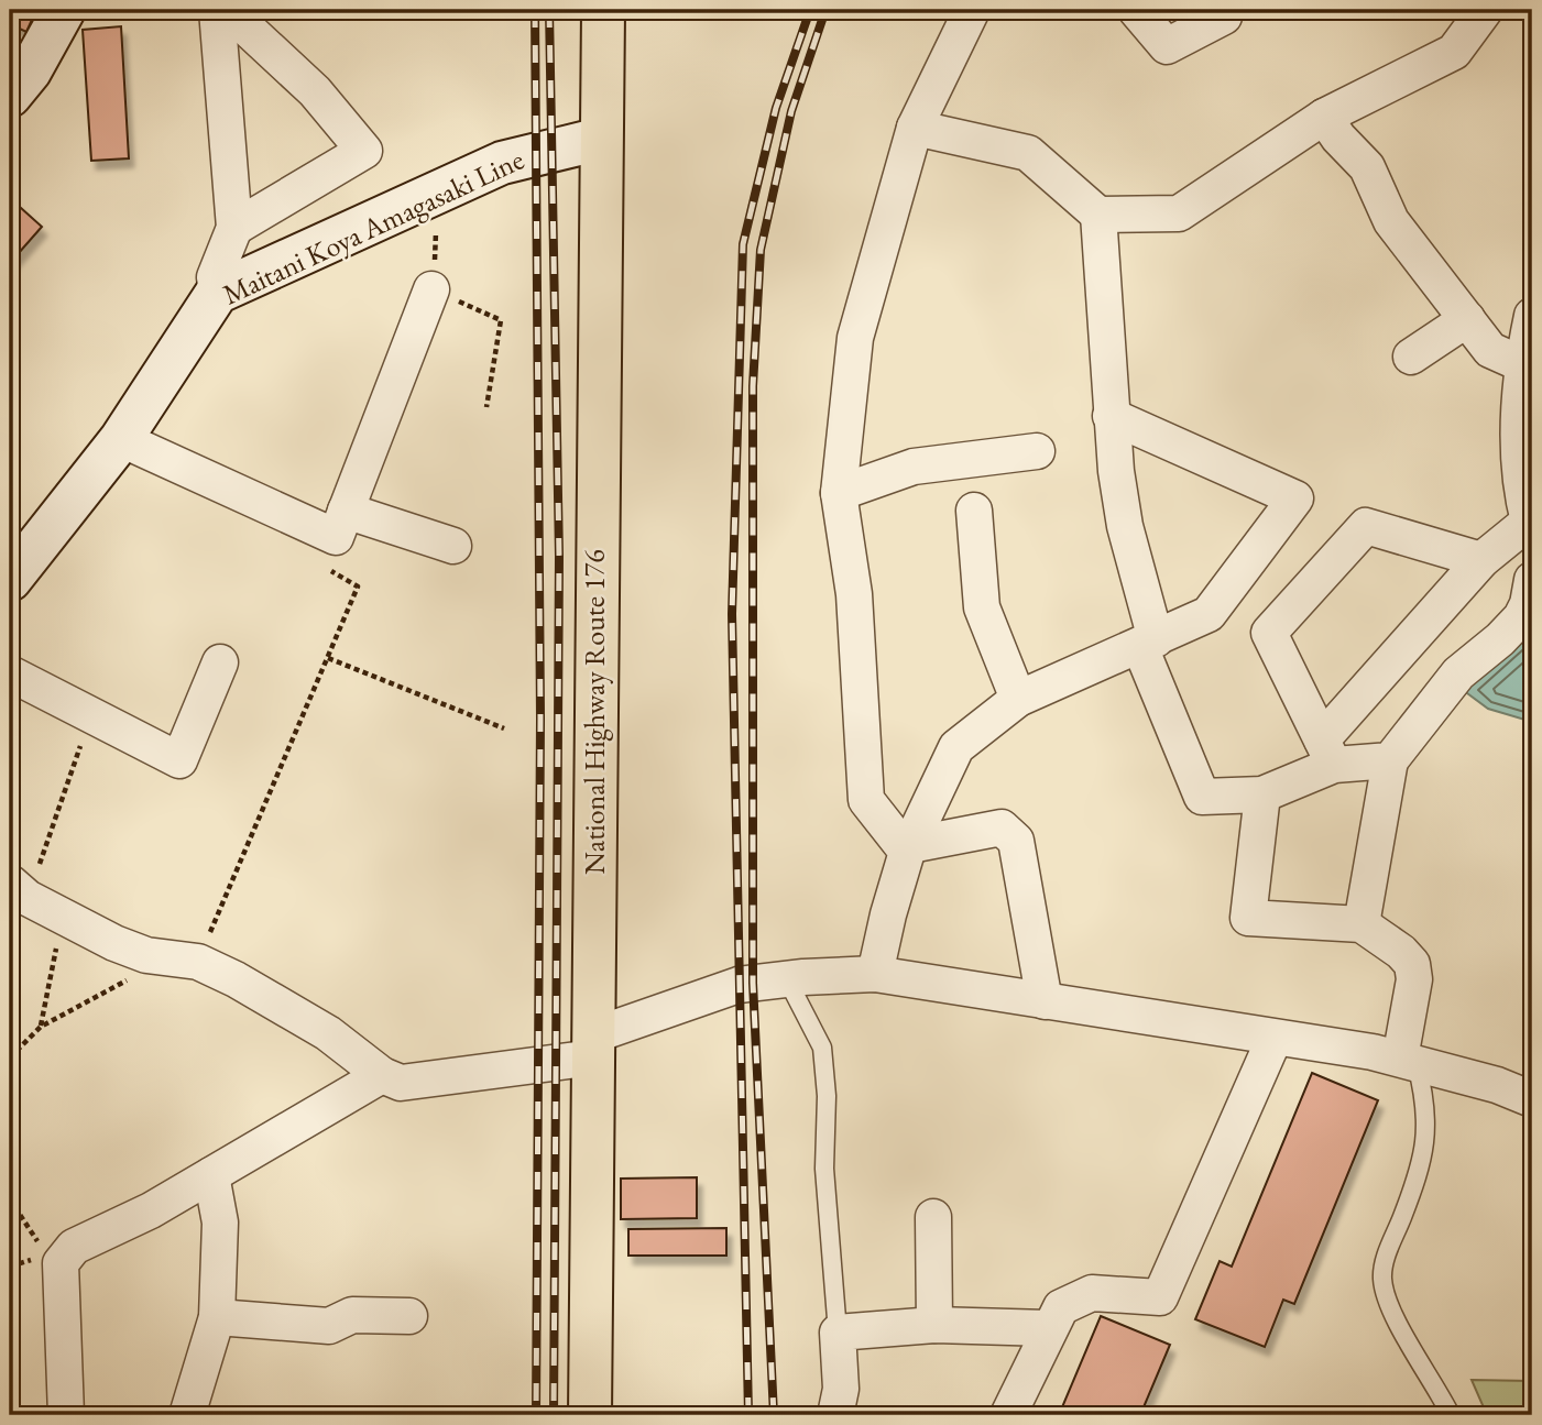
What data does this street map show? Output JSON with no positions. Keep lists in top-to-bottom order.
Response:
{
  "streets": {
    "highway": ["National Highway Route 176"],
    "main road": ["Maitani Koya Amagasaki Line"]
  },
  "crossings": [
    ["Maitani Koya Amagasaki Line", "National Highway Route 176"]
  ]
}
